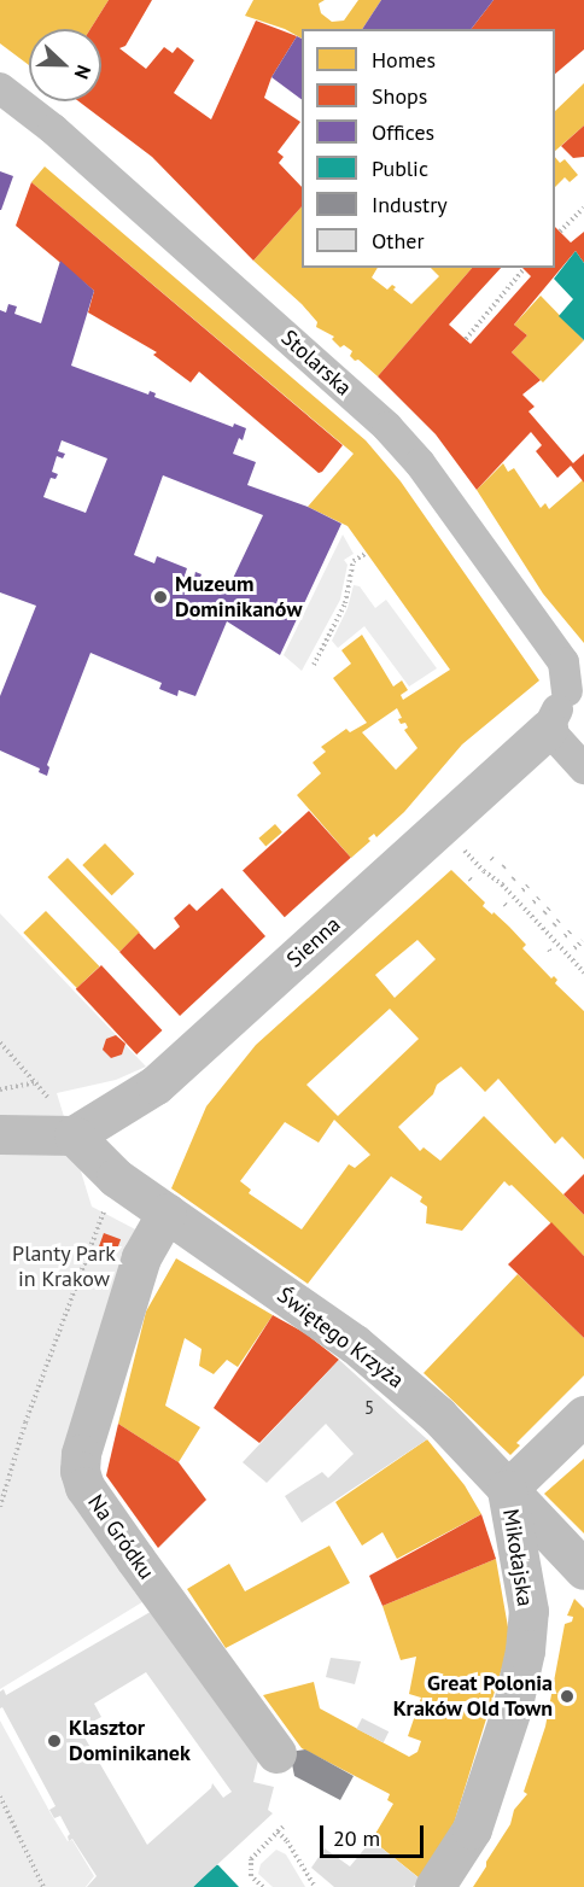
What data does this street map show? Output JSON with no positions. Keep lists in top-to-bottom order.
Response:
{
  "streets": {
    "street": [
      "Stolarska",
      "Sienna",
      "Świętego Krzyża",
      "Na Gródku",
      "Mikołajska"
    ]
  },
  "crossings": [
    ["Stolarska", "Sienna"],
    ["Sienna", "Świętego Krzyża"],
    ["Świętego Krzyża", "Na Gródku"],
    ["Świętego Krzyża", "Mikołajska"]
  ],
  "parks": ["Planty Park in Krakow"],
  "places": ["Muzeum Dominikanów", "Great Polonia Kraków Old Town", "Klasztor Dominikanek"],
  "house_numbers": ["5"],
  "legend": [
    "Homes",
    "Shops",
    "Offices",
    "Public",
    "Industry",
    "Other"
  ],
  "scale_bar": "20 m",
  "north": "right"
}
